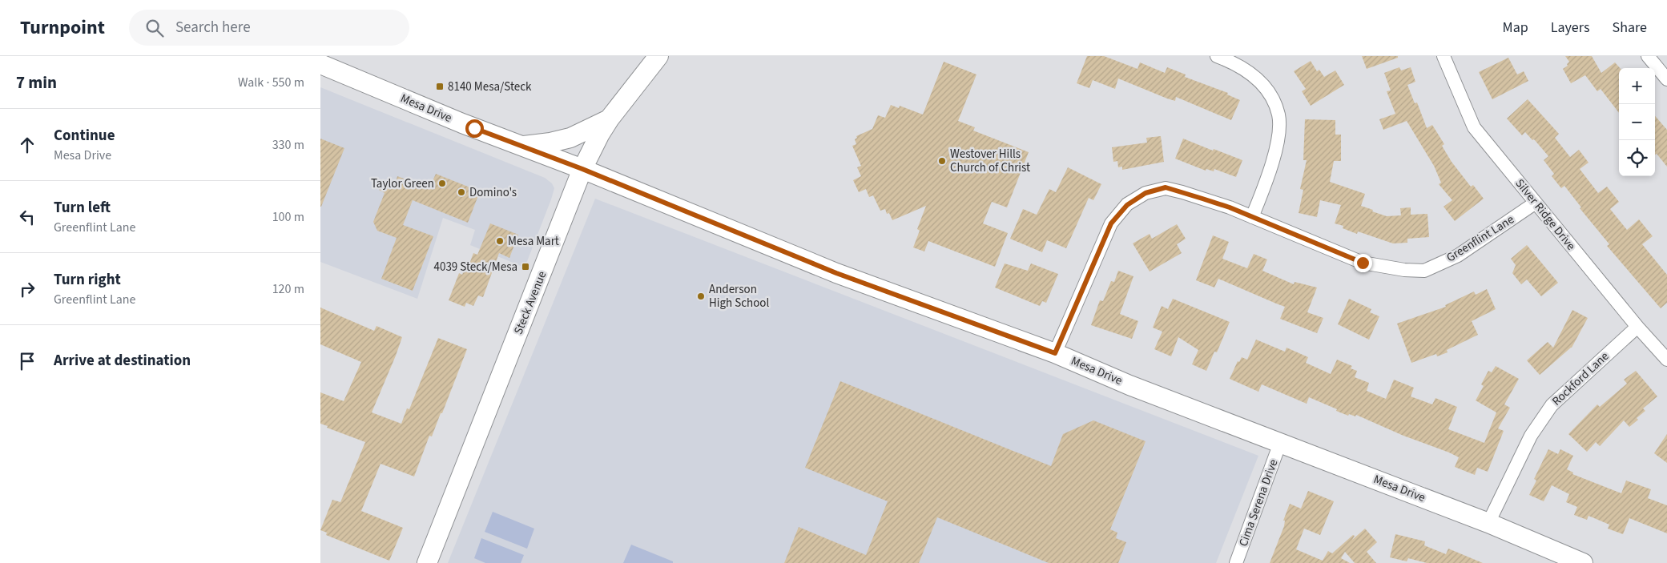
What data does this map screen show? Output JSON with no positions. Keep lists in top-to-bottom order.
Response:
{
  "streets": {
    "street": [
      "Mesa Drive",
      "Silver Ridge Drive",
      "Greenflint Lane",
      "Steck Avenue",
      "Rockford Lane",
      "Cima Serena Drive"
    ]
  },
  "crossings": [
    ["Mesa Drive", "Greenflint Lane"],
    ["Mesa Drive", "Steck Avenue"],
    ["Mesa Drive", "Rockford Lane"],
    ["Mesa Drive", "Cima Serena Drive"],
    ["Silver Ridge Drive", "Greenflint Lane"],
    ["Silver Ridge Drive", "Rockford Lane"]
  ],
  "places": {
    "transit": ["8140 Mesa/Steck", "4039 Steck/Mesa"],
    "other": [
      "Westover Hills Church of Christ",
      "Taylor Green",
      "Domino's",
      "Mesa Mart",
      "Anderson High School"
    ]
  },
  "page": {
    "header": "Turnpoint",
    "search": "Search here",
    "nav": ["Map", "Layers", "Share"],
    "heading": ["7 min", "Walk · 550 m"],
    "map_buttons": ["+", "−"],
    "list": [
      ["Continue", "Mesa Drive", "330 m"],
      ["Turn left", "Greenflint Lane", "100 m"],
      ["Turn right", "Greenflint Lane", "120 m"],
      "Arrive at destination"
    ]
  }
}
